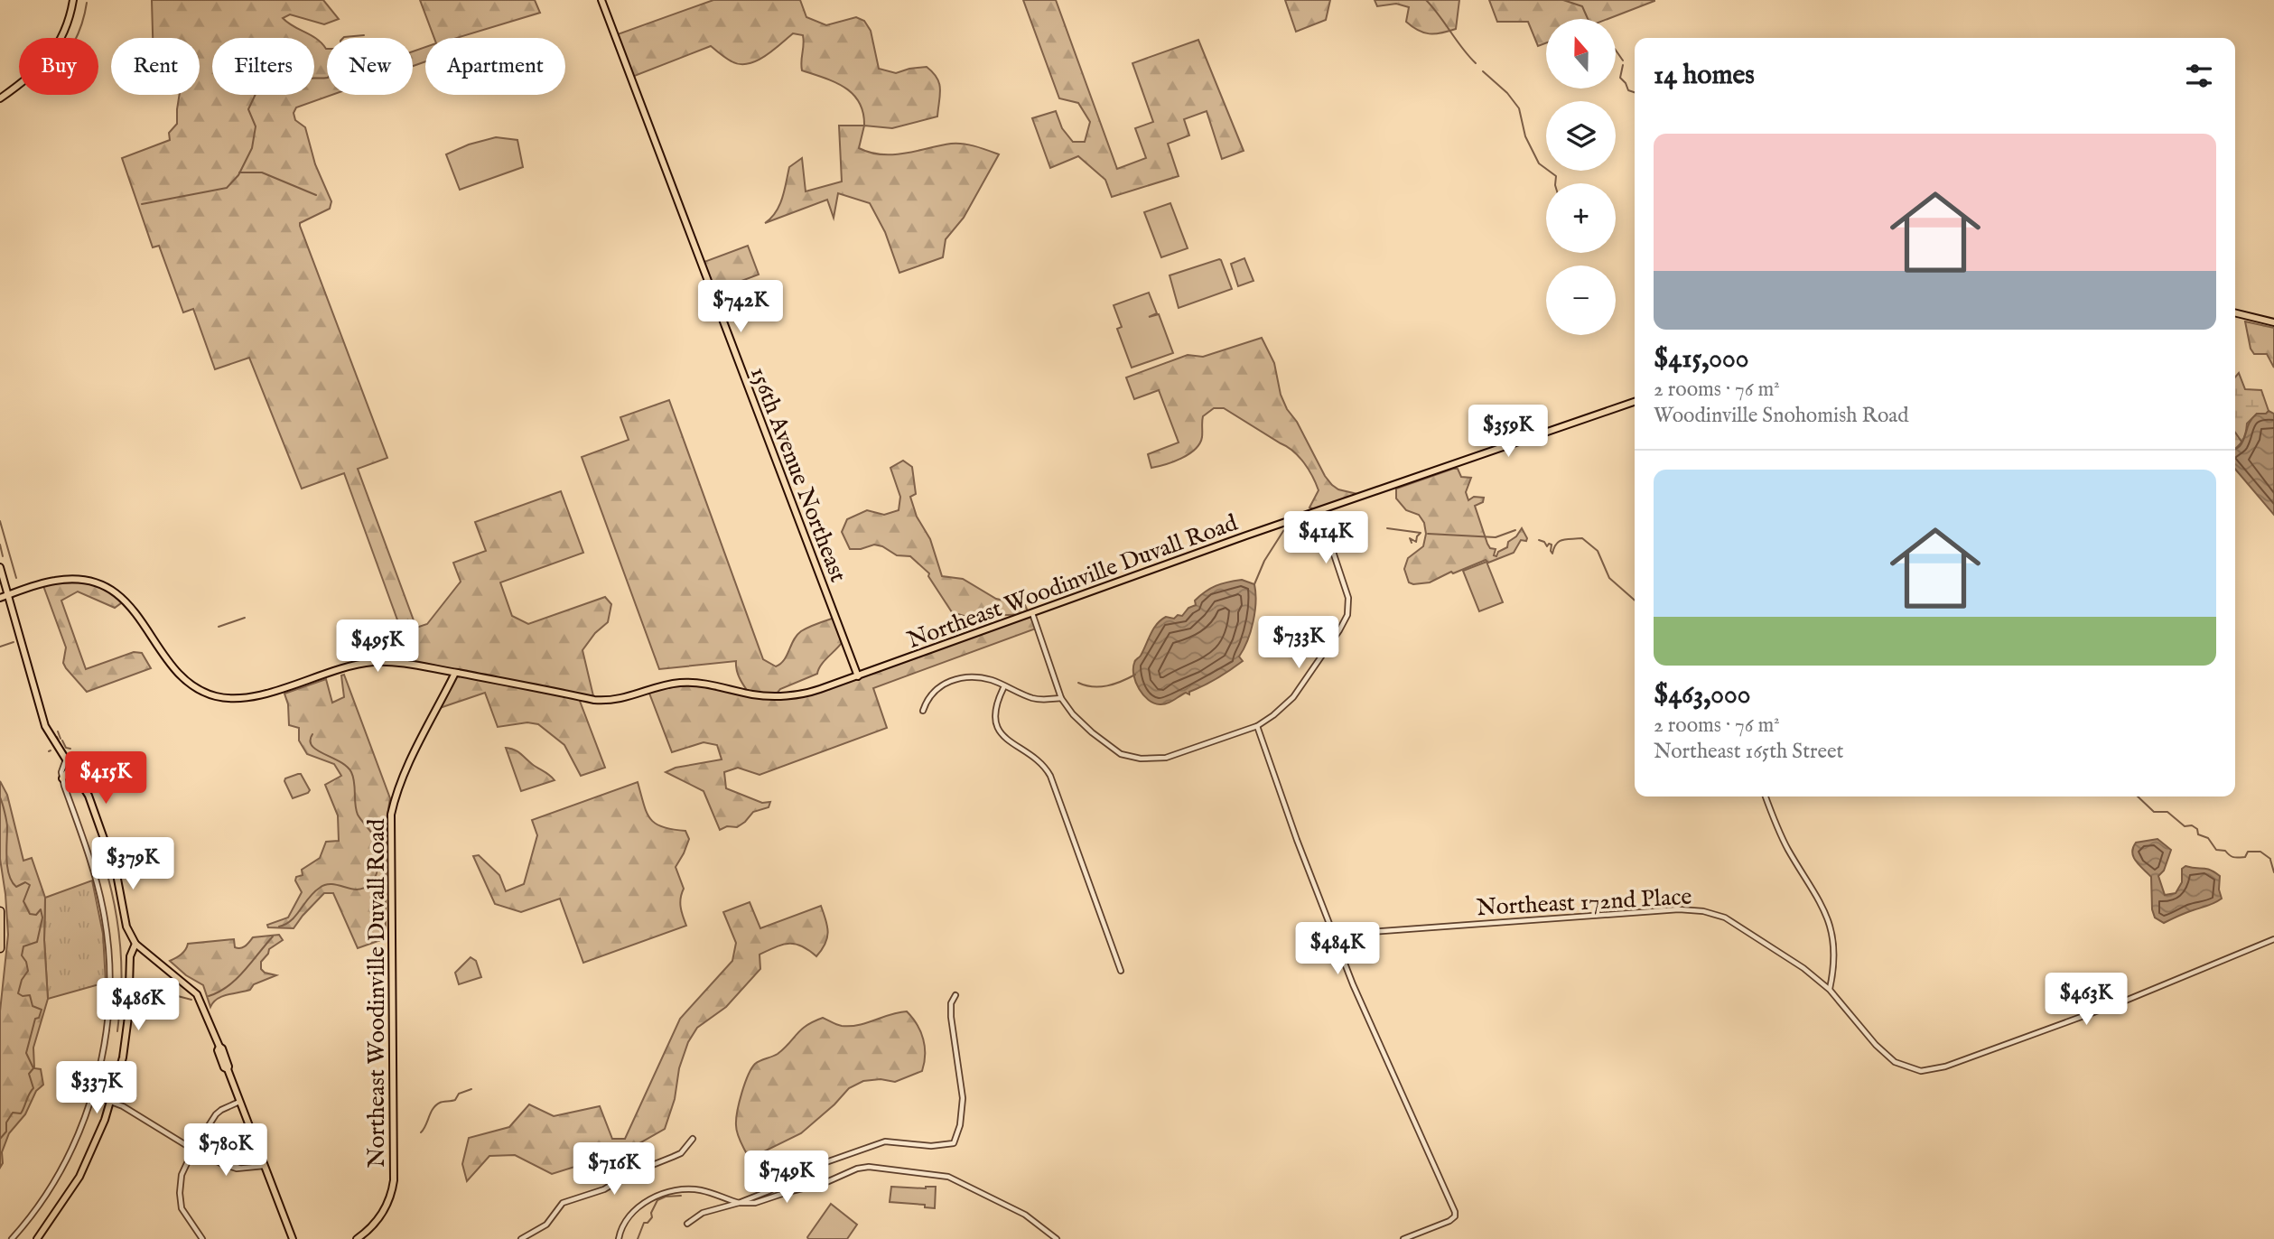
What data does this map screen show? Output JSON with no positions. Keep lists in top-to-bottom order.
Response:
{
  "streets": {
    "main road": ["156th Avenue Northeast", "Northeast Woodinville Duvall Road"],
    "street": ["Northeast 172nd Place"]
  },
  "crossings": [
    ["156th Avenue Northeast", "Northeast Woodinville Duvall Road"]
  ],
  "north": "top",
  "page": {
    "map_buttons": ["+", "−"],
    "chip": [
      "Buy",
      "Rent",
      "Filters",
      "New",
      "Apartment"
    ],
    "heading": "14 homes",
    "list": [
      {
        "name": "$415,000",
        "note": "2 rooms · 76 m² · Woodinville Snohomish Road"
      },
      {
        "name": "$463,000",
        "note": "2 rooms · 76 m² · Northeast 165th Street"
      }
    ],
    "price": [
      "$742K",
      "$359K",
      "$414K",
      "$733K",
      "$495K",
      "$415K",
      "$379K",
      "$484K",
      "$463K",
      "$486K",
      "$337K",
      "$780K",
      "$716K",
      "$749K"
    ]
  }
}
